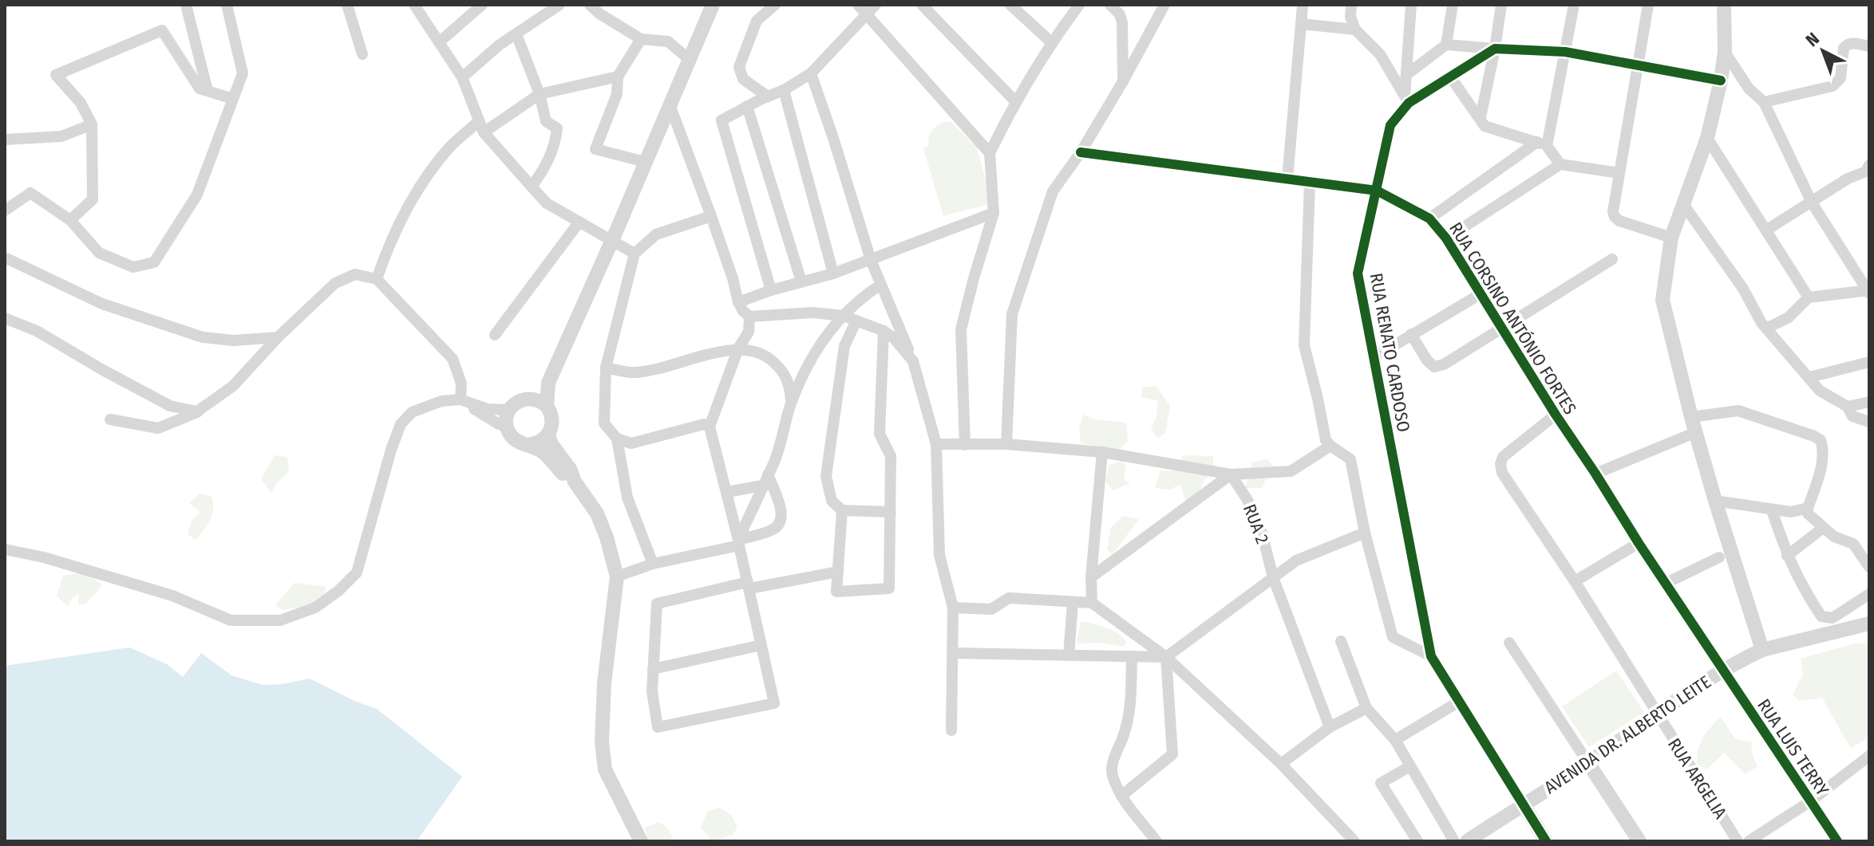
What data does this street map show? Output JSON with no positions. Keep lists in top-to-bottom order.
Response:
{
  "streets": {
    "street": [
      "RUA CORSINO ANTÓNIO FORTES",
      "RUA RENATO CARDOSO",
      "RUA 2",
      "AVENIDA DR. ALBERTO LEITE",
      "RUA LUIS TERRY",
      "RUA ARGELIA"
    ]
  },
  "crossings": [
    ["RUA CORSINO ANTÓNIO FORTES", "RUA RENATO CARDOSO"],
    ["RUA CORSINO ANTÓNIO FORTES", "AVENIDA DR. ALBERTO LEITE"],
    ["RUA CORSINO ANTÓNIO FORTES", "RUA LUIS TERRY"],
    ["RUA CORSINO ANTÓNIO FORTES", "RUA ARGELIA"],
    ["RUA RENATO CARDOSO", "AVENIDA DR. ALBERTO LEITE"],
    ["AVENIDA DR. ALBERTO LEITE", "RUA LUIS TERRY"],
    ["AVENIDA DR. ALBERTO LEITE", "RUA ARGELIA"]
  ],
  "north": "top left"
}
